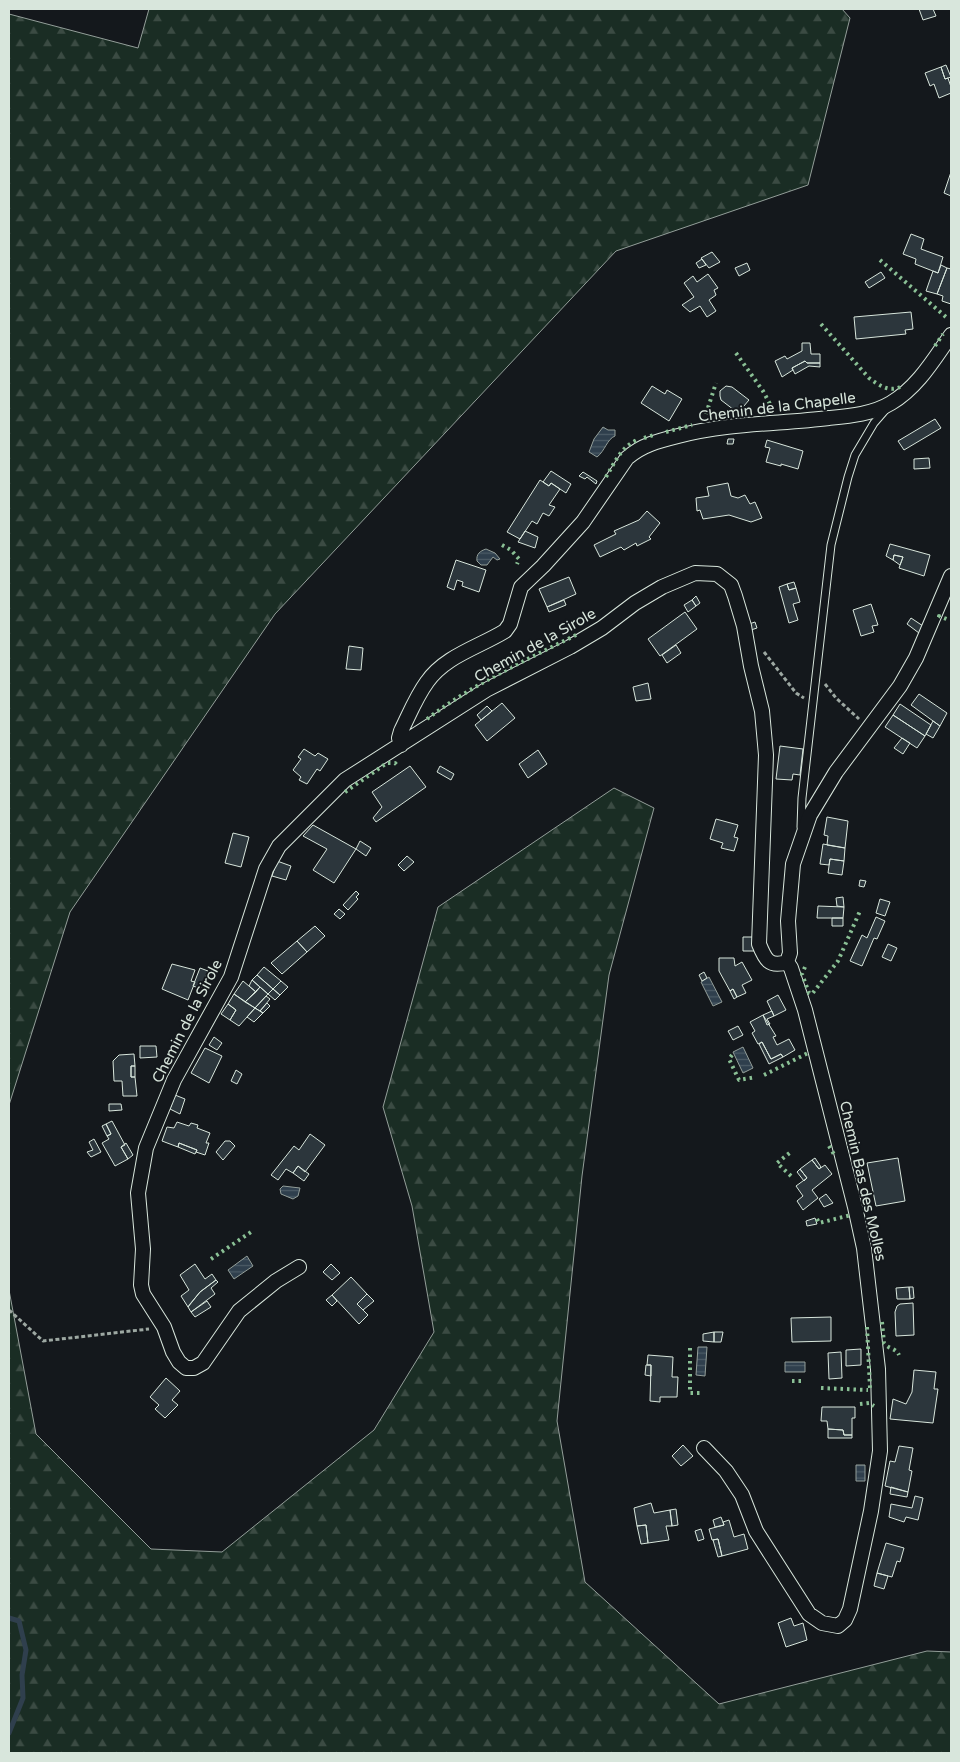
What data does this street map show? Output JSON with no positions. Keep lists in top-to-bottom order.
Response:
{
  "streets": {
    "street": ["Chemin de la Chapelle", "Chemin de la Sirole", "Chemin Bas des Molles"]
  },
  "crossings": [
    ["Chemin de la Chapelle", "Chemin de la Sirole"],
    ["Chemin de la Sirole", "Chemin Bas des Molles"]
  ]
}
